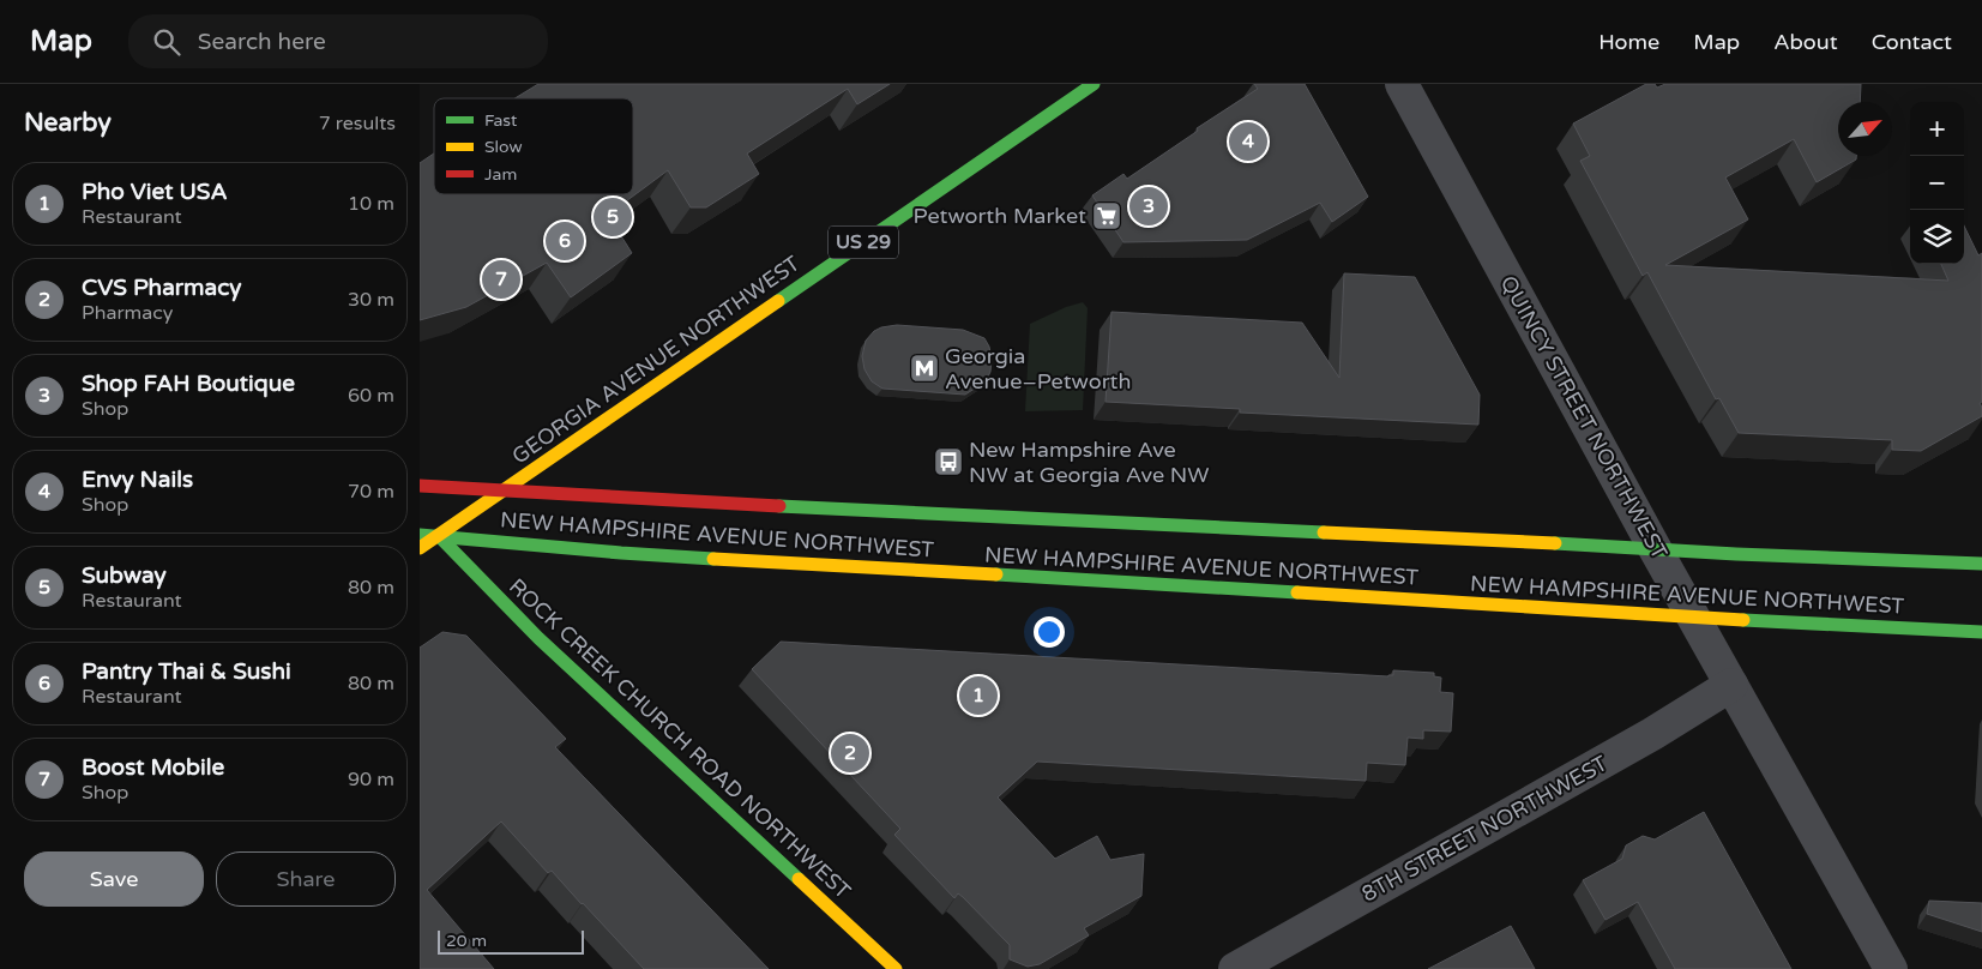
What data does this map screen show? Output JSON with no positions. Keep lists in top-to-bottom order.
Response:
{
  "streets": {
    "main road": [
      "US 29",
      "GEORGIA AVENUE NORTHWEST",
      "NEW HAMPSHIRE AVENUE NORTHWEST",
      "ROCK CREEK CHURCH ROAD NORTHWEST"
    ],
    "street": ["QUINCY STREET NORTHWEST", "8TH STREET NORTHWEST"]
  },
  "crossings": [
    ["GEORGIA AVENUE NORTHWEST", "NEW HAMPSHIRE AVENUE NORTHWEST"],
    ["GEORGIA AVENUE NORTHWEST", "ROCK CREEK CHURCH ROAD NORTHWEST"],
    ["QUINCY STREET NORTHWEST", "NEW HAMPSHIRE AVENUE NORTHWEST"],
    ["QUINCY STREET NORTHWEST", "8TH STREET NORTHWEST"],
    ["NEW HAMPSHIRE AVENUE NORTHWEST", "ROCK CREEK CHURCH ROAD NORTHWEST"]
  ],
  "places": {
    "supermarket": ["Petworth Market"],
    "metro station": ["Georgia Avenue–Petworth"],
    "bus stop": ["New Hampshire Ave NW at Georgia Ave NW"]
  },
  "legend": ["Fast", "Slow", "Jam"],
  "scale_bar": "20 m",
  "north": "top right",
  "page": {
    "header": "Map",
    "search": "Search here",
    "nav": [
      "Home",
      "Map",
      "About",
      "Contact"
    ],
    "heading": ["Nearby", "7 results"],
    "map_buttons": ["+", "−"],
    "pins": [
      "4",
      "3",
      "5",
      "6",
      "7",
      "1",
      "2"
    ],
    "list": [
      {
        "mark": "1",
        "name": "Pho Viet USA",
        "note": "Restaurant",
        "value": "10 m"
      },
      {
        "mark": "2",
        "name": "CVS Pharmacy",
        "note": "Pharmacy",
        "value": "30 m"
      },
      {
        "mark": "3",
        "name": "Shop FAH Boutique",
        "note": "Shop",
        "value": "60 m"
      },
      {
        "mark": "4",
        "name": "Envy Nails",
        "note": "Shop",
        "value": "70 m"
      },
      {
        "mark": "5",
        "name": "Subway",
        "note": "Restaurant",
        "value": "80 m"
      },
      {
        "mark": "6",
        "name": "Pantry Thai & Sushi",
        "note": "Restaurant",
        "value": "80 m"
      },
      {
        "mark": "7",
        "name": "Boost Mobile",
        "note": "Shop",
        "value": "90 m"
      }
    ],
    "buttons": ["Save", "Share"],
    "scale": "20 m"
  }
}
